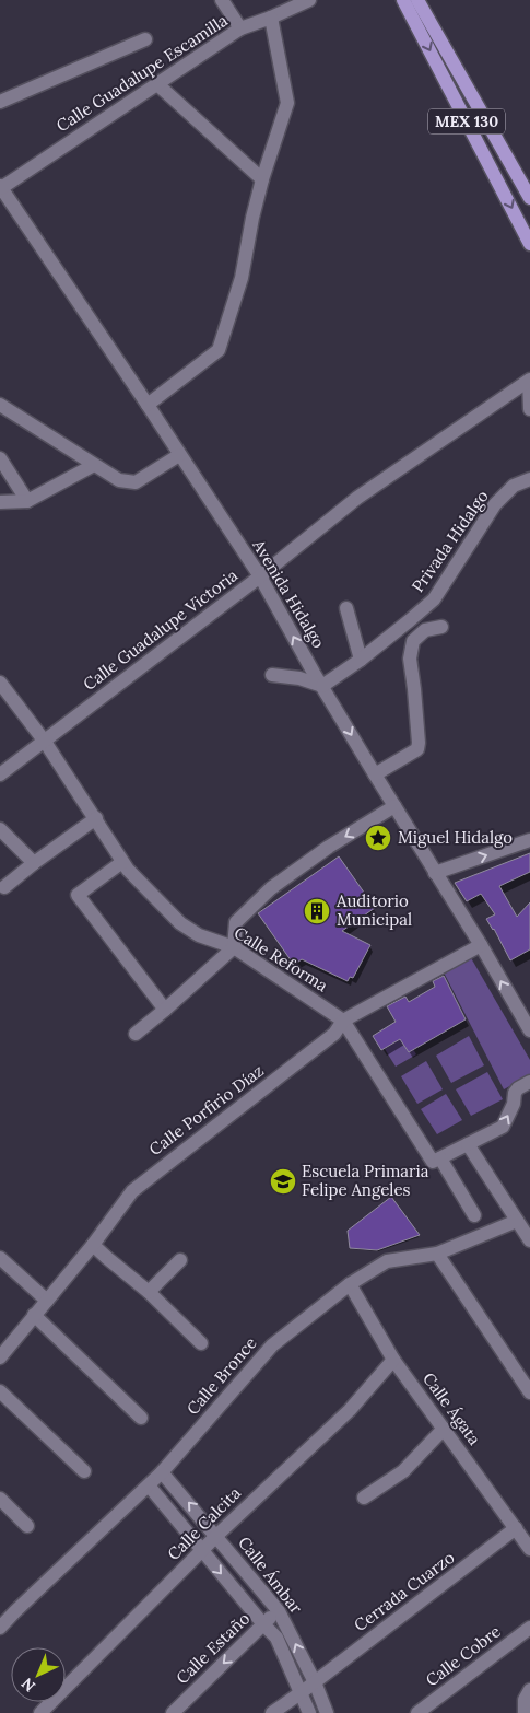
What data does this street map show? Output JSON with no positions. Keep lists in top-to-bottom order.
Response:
{
  "streets": {
    "main road": ["MEX 130"],
    "street": [
      "Calle Guadalupe Escamilla",
      "Privada Hidalgo",
      "Avenida Hidalgo",
      "Calle Guadalupe Victoria",
      "Calle Reforma",
      "Calle Porfirio Díaz",
      "Calle Bronce",
      "Calle Ágata",
      "Calle Calcita",
      "Calle Ámbar",
      "Cerrada Cuarzo",
      "Calle Estaño",
      "Calle Cobre"
    ]
  },
  "crossings": [
    ["Calle Guadalupe Escamilla", "Avenida Hidalgo"],
    ["Privada Hidalgo", "Avenida Hidalgo"],
    ["Avenida Hidalgo", "Calle Guadalupe Victoria"],
    ["Avenida Hidalgo", "Calle Porfirio Díaz"],
    ["Calle Guadalupe Victoria", "Calle Reforma"],
    ["Calle Reforma", "Calle Porfirio Díaz"],
    ["Calle Bronce", "Calle Ágata"],
    ["Calle Bronce", "Calle Ámbar"],
    ["Calle Ágata", "Calle Calcita"],
    ["Calle Ágata", "Cerrada Cuarzo"],
    ["Calle Calcita", "Calle Ámbar"],
    ["Calle Ámbar", "Cerrada Cuarzo"],
    ["Calle Ámbar", "Calle Estaño"]
  ],
  "places": {
    "place": ["Miguel Hidalgo"],
    "building": ["Auditorio Municipal"],
    "school or university": ["Escuela Primaria Felipe Angeles"]
  },
  "north": "bottom left"
}
